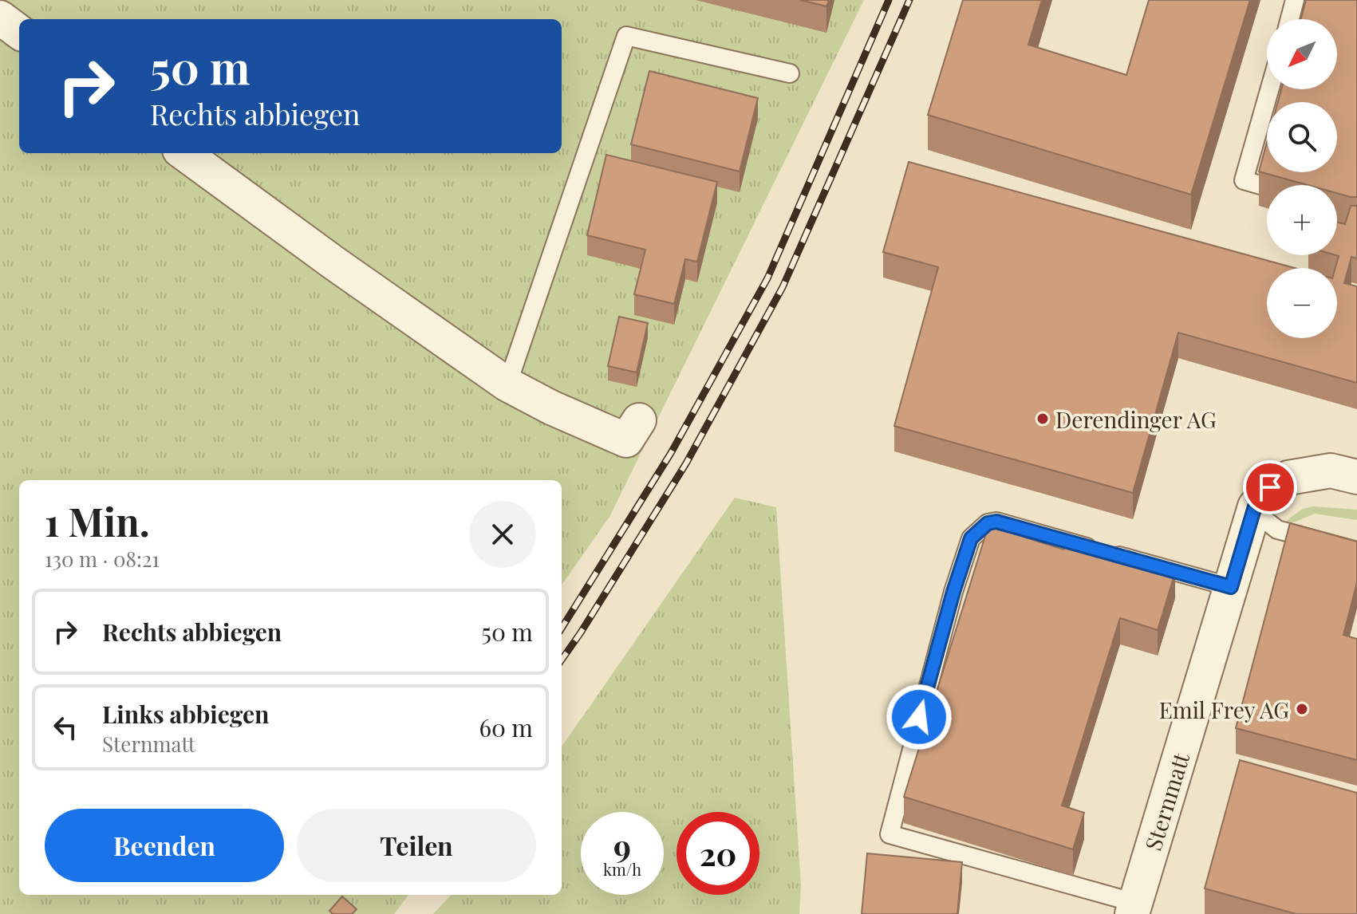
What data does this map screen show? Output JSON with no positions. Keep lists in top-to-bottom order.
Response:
{
  "streets": {
    "street": ["Sternmatt"]
  },
  "places": ["Derendinger AG", "Emil Frey AG"],
  "north": "bottom left",
  "page": {
    "map_buttons": ["+", "−"],
    "turn": ["50 m", "Rechts abbiegen"],
    "heading": ["1 Min.", "130 m · 08:21"],
    "list": [
      {
        "name": "Rechts abbiegen",
        "value": "50 m"
      },
      {
        "name": "Links abbiegen",
        "note": "Sternmatt",
        "value": "60 m"
      }
    ],
    "buttons": ["Beenden", "Teilen"],
    "speed": "9 km/h",
    "limit": "20"
  }
}
